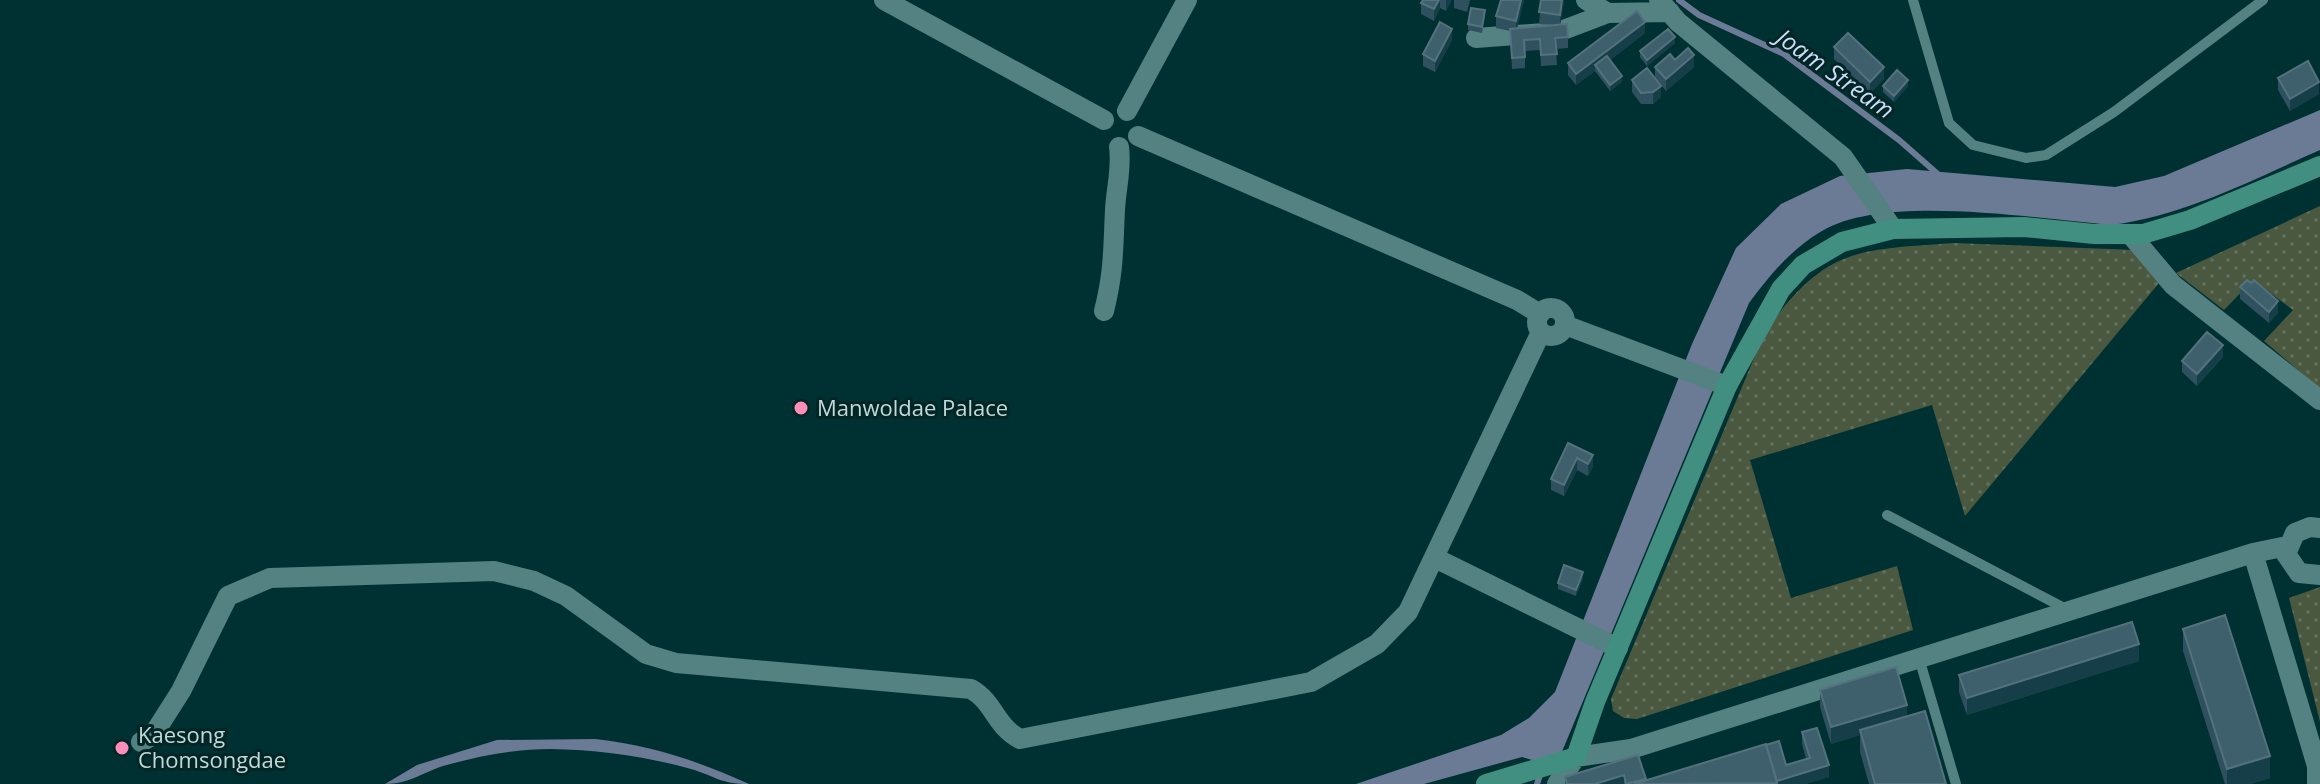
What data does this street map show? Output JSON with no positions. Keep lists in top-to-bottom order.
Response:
{
  "water": ["Joam Stream"],
  "places": ["Manwoldae Palace", "Kaesong Chomsongdae"]
}
